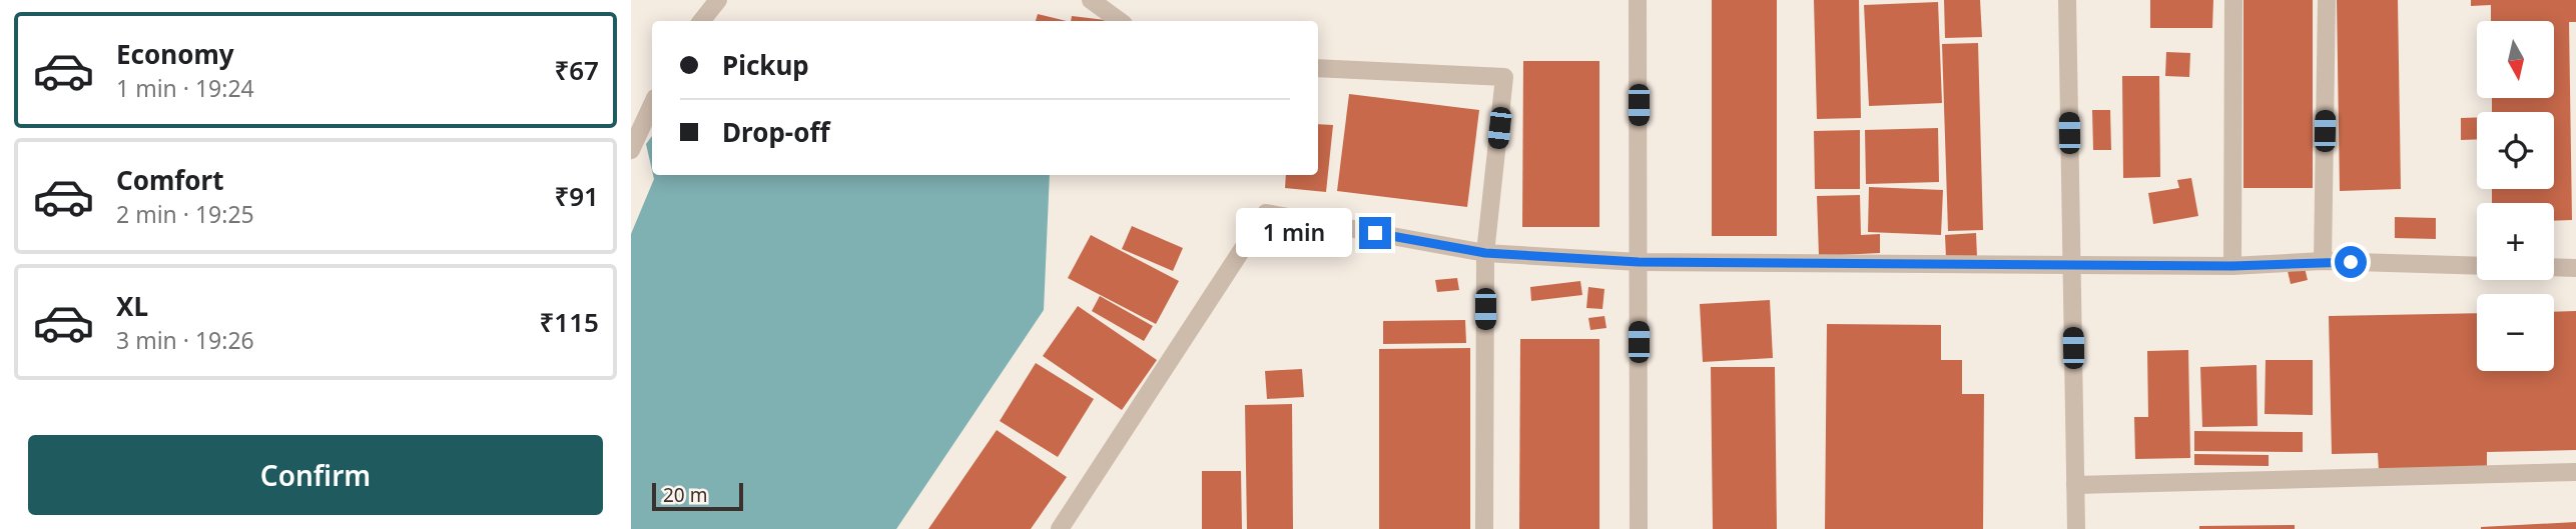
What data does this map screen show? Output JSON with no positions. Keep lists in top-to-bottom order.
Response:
{
  "scale_bar": "20 m",
  "north": "bottom",
  "page": {
    "list": [
      {
        "name": "Economy",
        "note": "1 min · 19:24",
        "value": "₹67"
      },
      {
        "name": "Comfort",
        "note": "2 min · 19:25",
        "value": "₹91"
      },
      {
        "name": "XL",
        "note": "3 min · 19:26",
        "value": "₹115"
      }
    ],
    "map_buttons": ["+", "−"],
    "banner": ["Pickup", "Drop-off"],
    "bubble": "1 min",
    "buttons": "Confirm",
    "scale": "20 m"
  }
}
